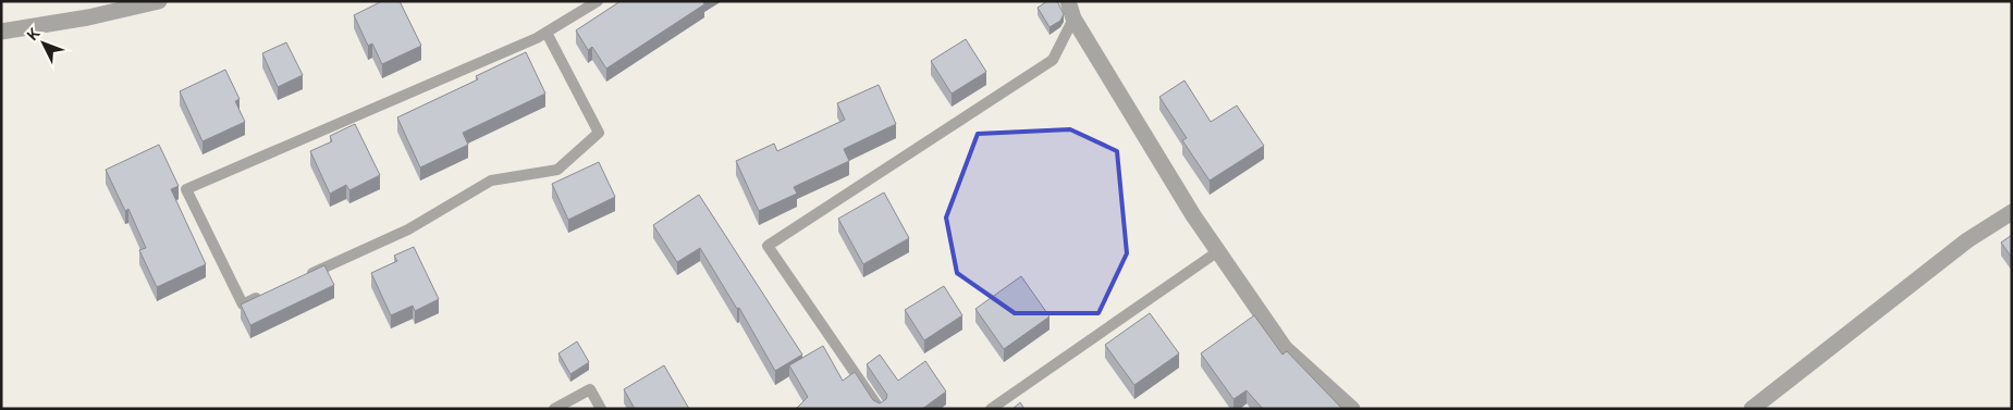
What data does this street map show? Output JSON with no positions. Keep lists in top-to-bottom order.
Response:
{
  "north": "top left"
}
